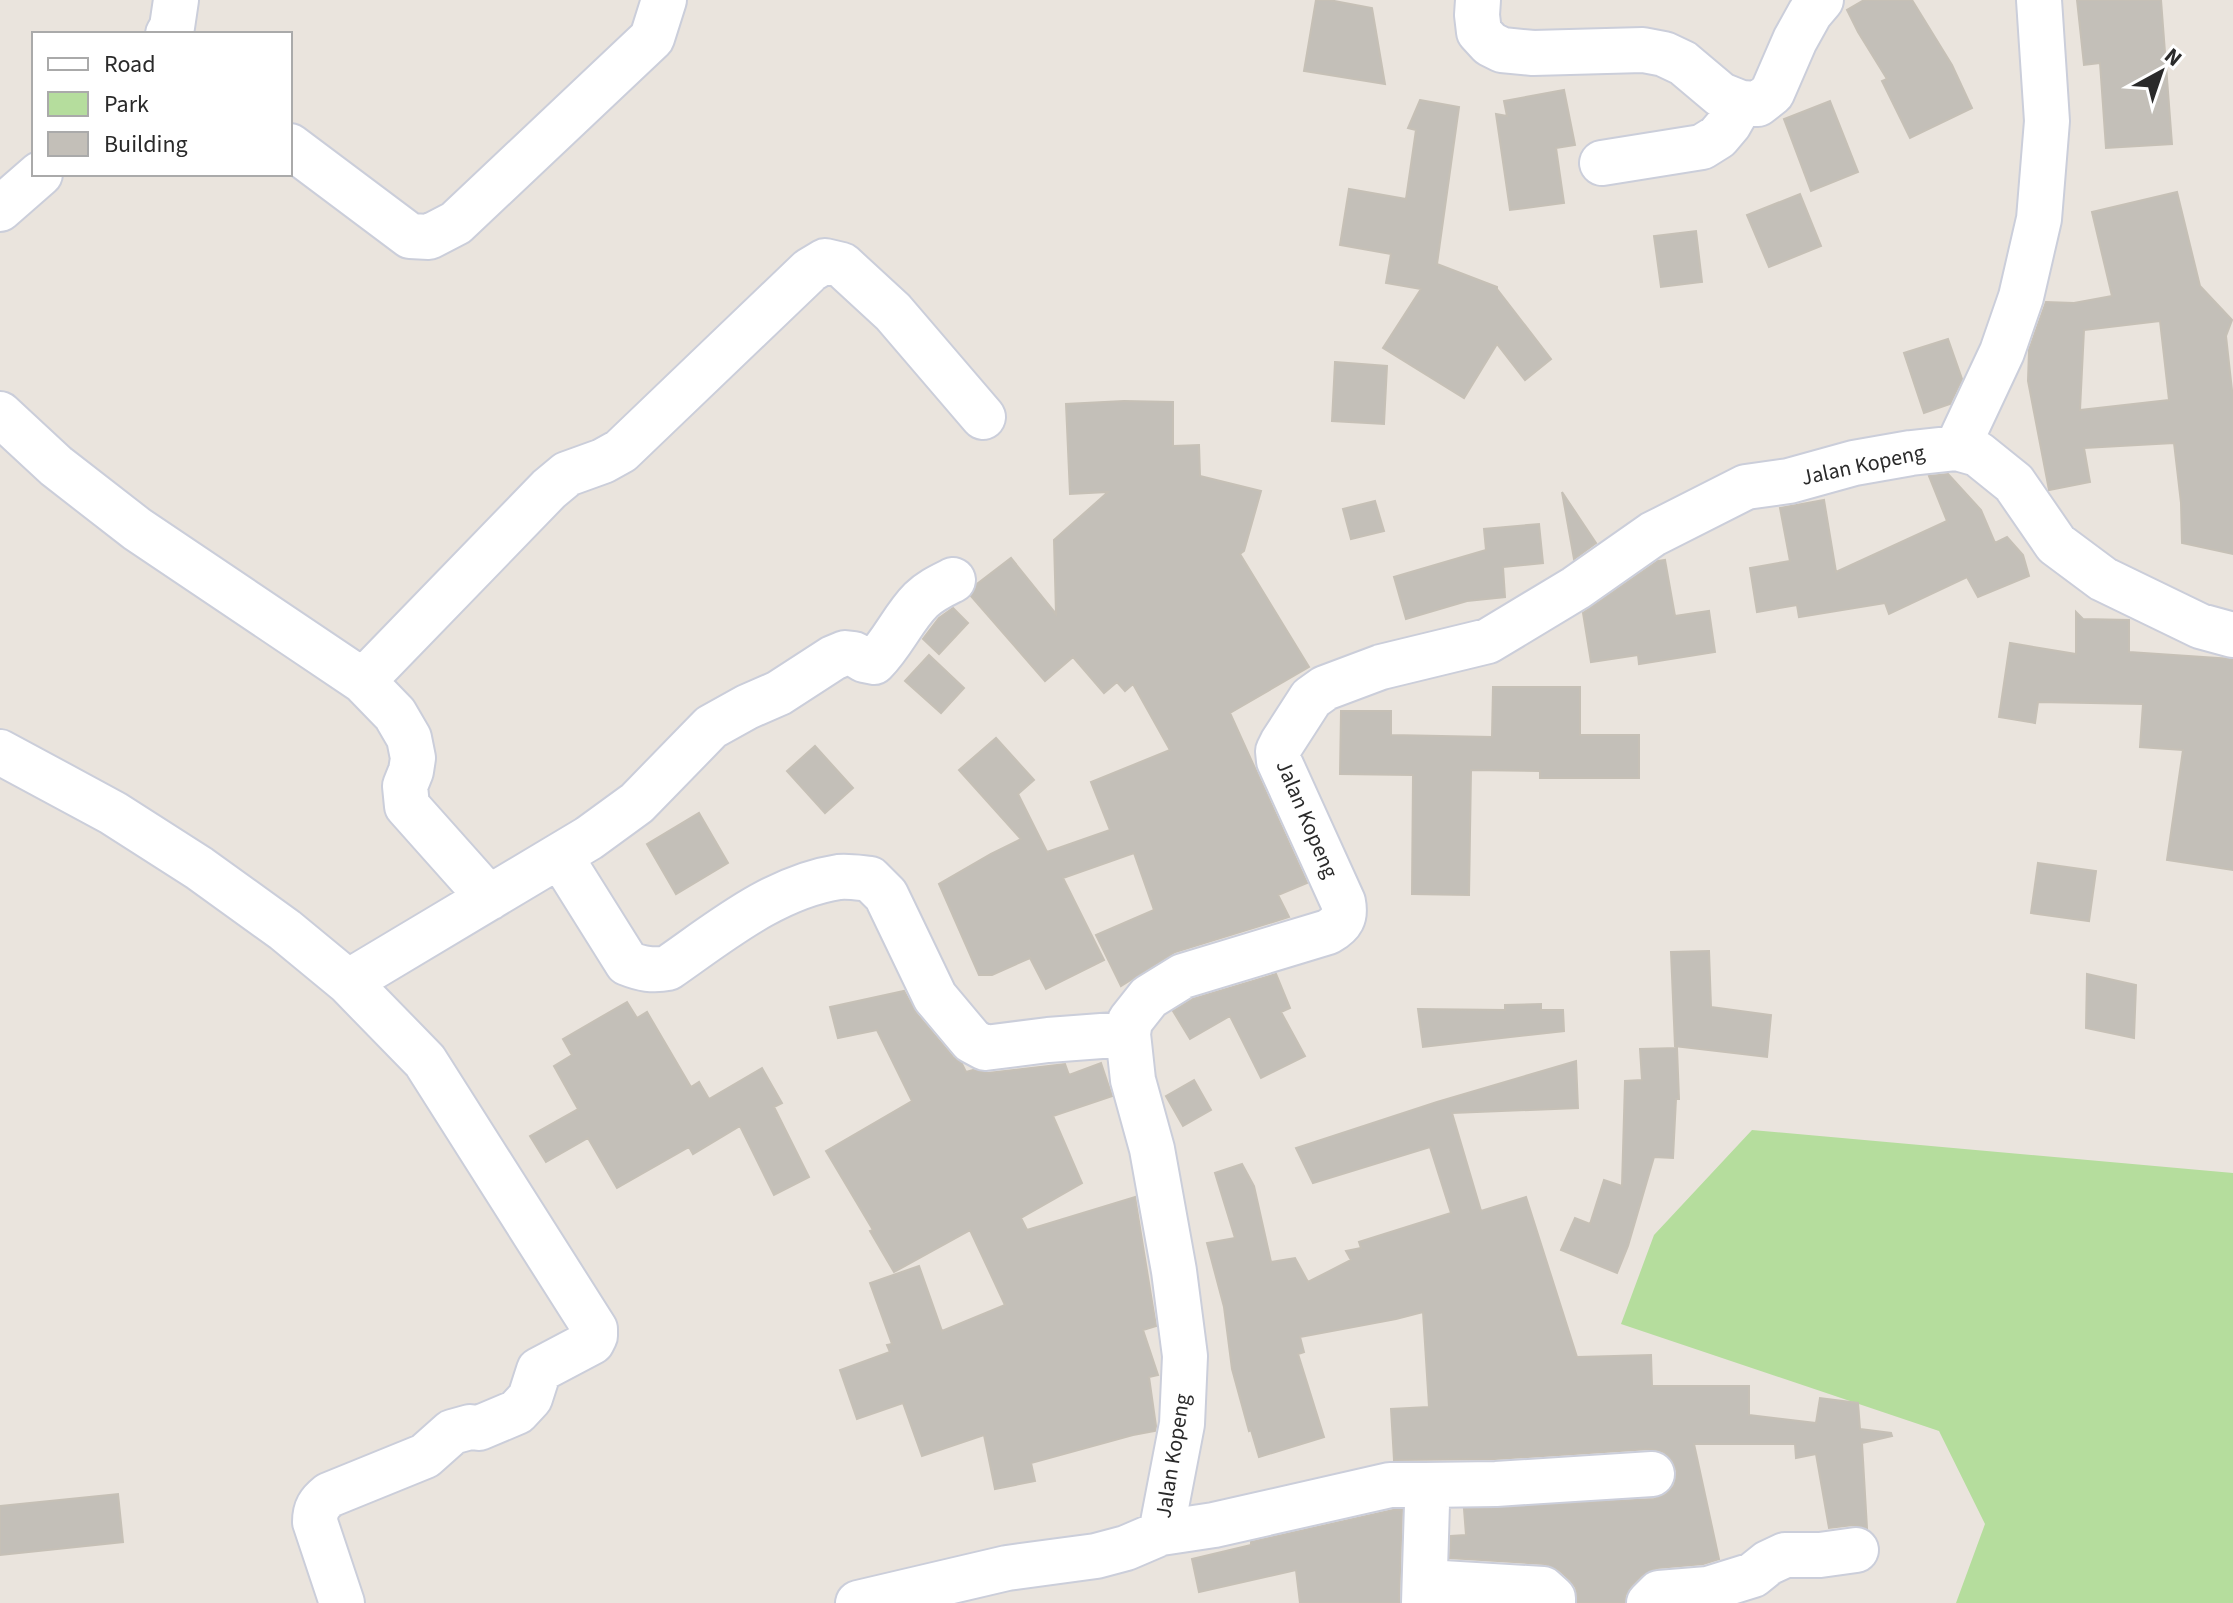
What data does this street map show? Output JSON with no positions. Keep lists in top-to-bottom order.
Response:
{
  "streets": {
    "street": ["Jalan Kopeng"]
  },
  "legend": ["Road", "Park", "Building"],
  "north": "top right"
}
